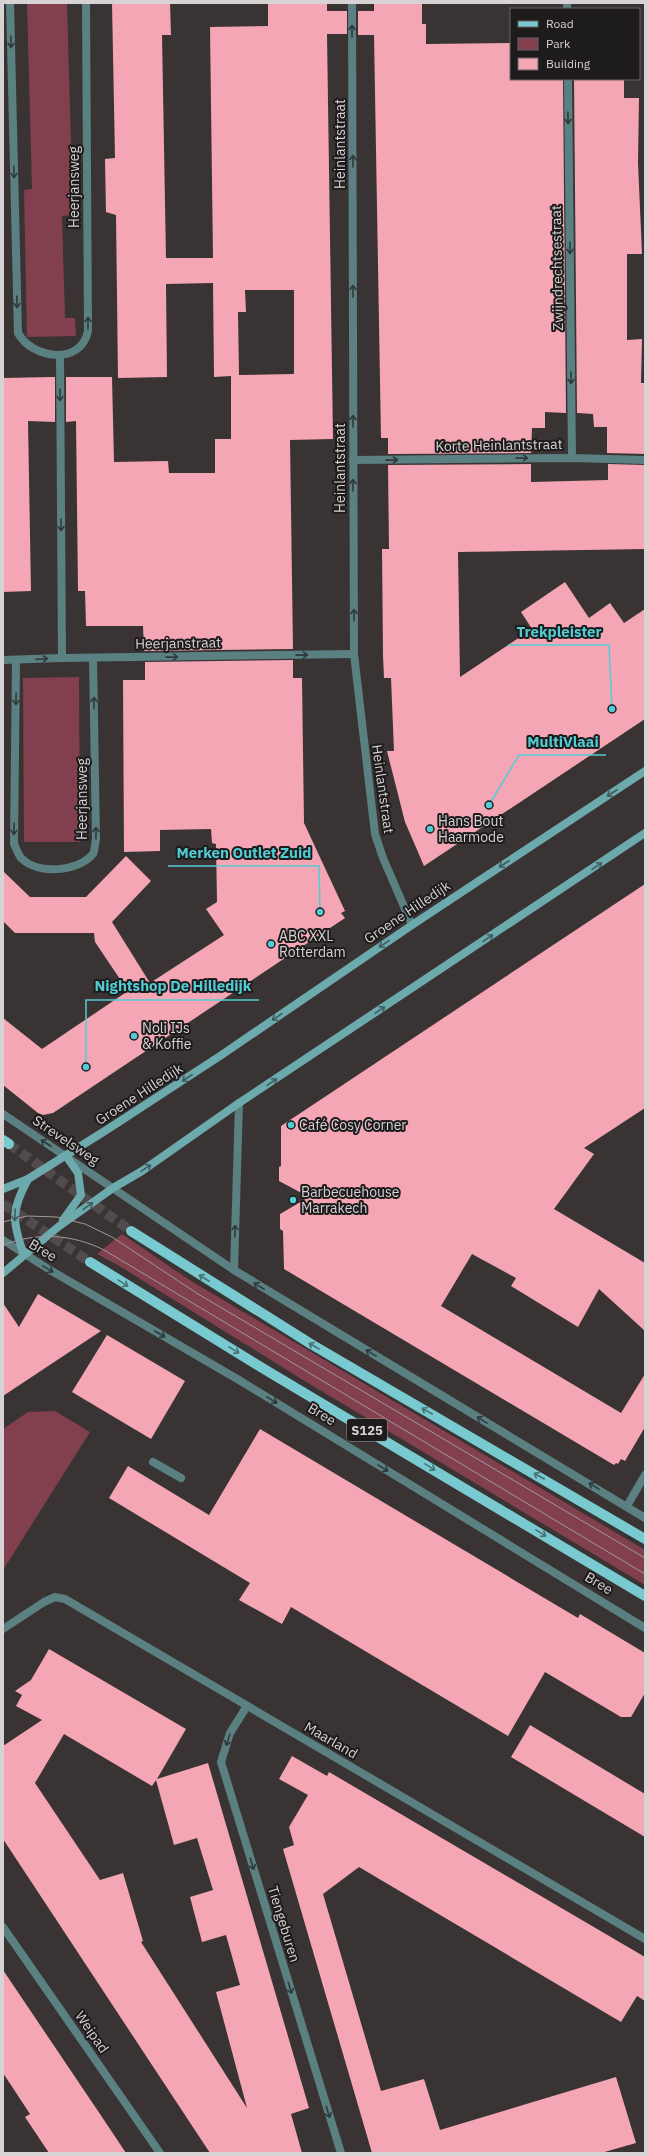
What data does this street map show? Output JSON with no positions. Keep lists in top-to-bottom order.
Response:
{
  "streets": {
    "main road": ["Bree", "S125"],
    "street": [
      "Heinlantstraat",
      "Heerjansweg",
      "Zwijndrechtsestraat",
      "Korte Heinlantstraat",
      "Heerjanstraat",
      "Groene Hilledijk",
      "Strevelsweg",
      "Maarland",
      "Tiengeburen",
      "Weipad"
    ]
  },
  "crossings": [
    ["Heinlantstraat", "Korte Heinlantstraat"],
    ["Heinlantstraat", "Heerjanstraat"],
    ["Heinlantstraat", "Groene Hilledijk"],
    ["Heerjansweg", "Heerjanstraat"],
    ["Zwijndrechtsestraat", "Korte Heinlantstraat"],
    ["Groene Hilledijk", "Strevelsweg"],
    ["Maarland", "Tiengeburen"]
  ],
  "one_way": [
    "Heinlantstraat",
    "Zwijndrechtsestraat",
    "Korte Heinlantstraat",
    "Heerjanstraat",
    "Strevelsweg",
    "Tiengeburen"
  ],
  "places": [
    "Trekpleister",
    "MultiVlaai",
    "Hans Bout Haarmode",
    "Merken Outlet Zuid",
    "ABC XXL Rotterdam",
    "Noli IJs & Koffie",
    "Nightshop De Hilledijk",
    "Café Cosy Corner",
    "Barbecuehouse Marrakech"
  ],
  "legend": ["Road", "Park", "Building"]
}
